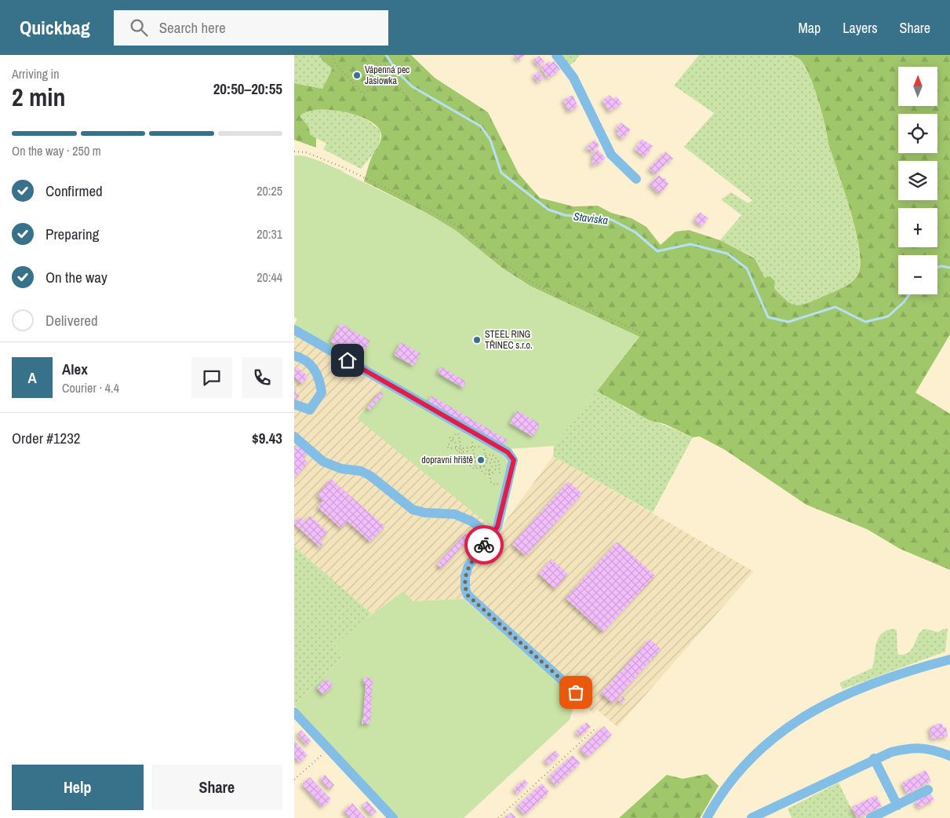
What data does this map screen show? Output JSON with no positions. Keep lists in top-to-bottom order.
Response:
{
  "water": ["Staviska"],
  "places": ["Vápenná pec Jasiowka", "STEEL RING TŘINEC s.r.o.", "dopravní hřiště"],
  "north": "top",
  "page": {
    "header": "Quickbag",
    "search": "Search here",
    "nav": ["Map", "Layers", "Share"],
    "heading": ["2 min", "Arriving in", "20:50–20:55"],
    "panel": [
      "Alex",
      "Courier · 4.4",
      "Order #1232",
      "$9.43"
    ],
    "map_buttons": ["+", "−"],
    "bar": "On the way · 250 m",
    "list": [
      ["Confirmed", "20:25"],
      ["Preparing", "20:31"],
      ["On the way", "20:44"],
      "Delivered"
    ],
    "round": "A",
    "buttons": ["Help", "Share"]
  }
}
